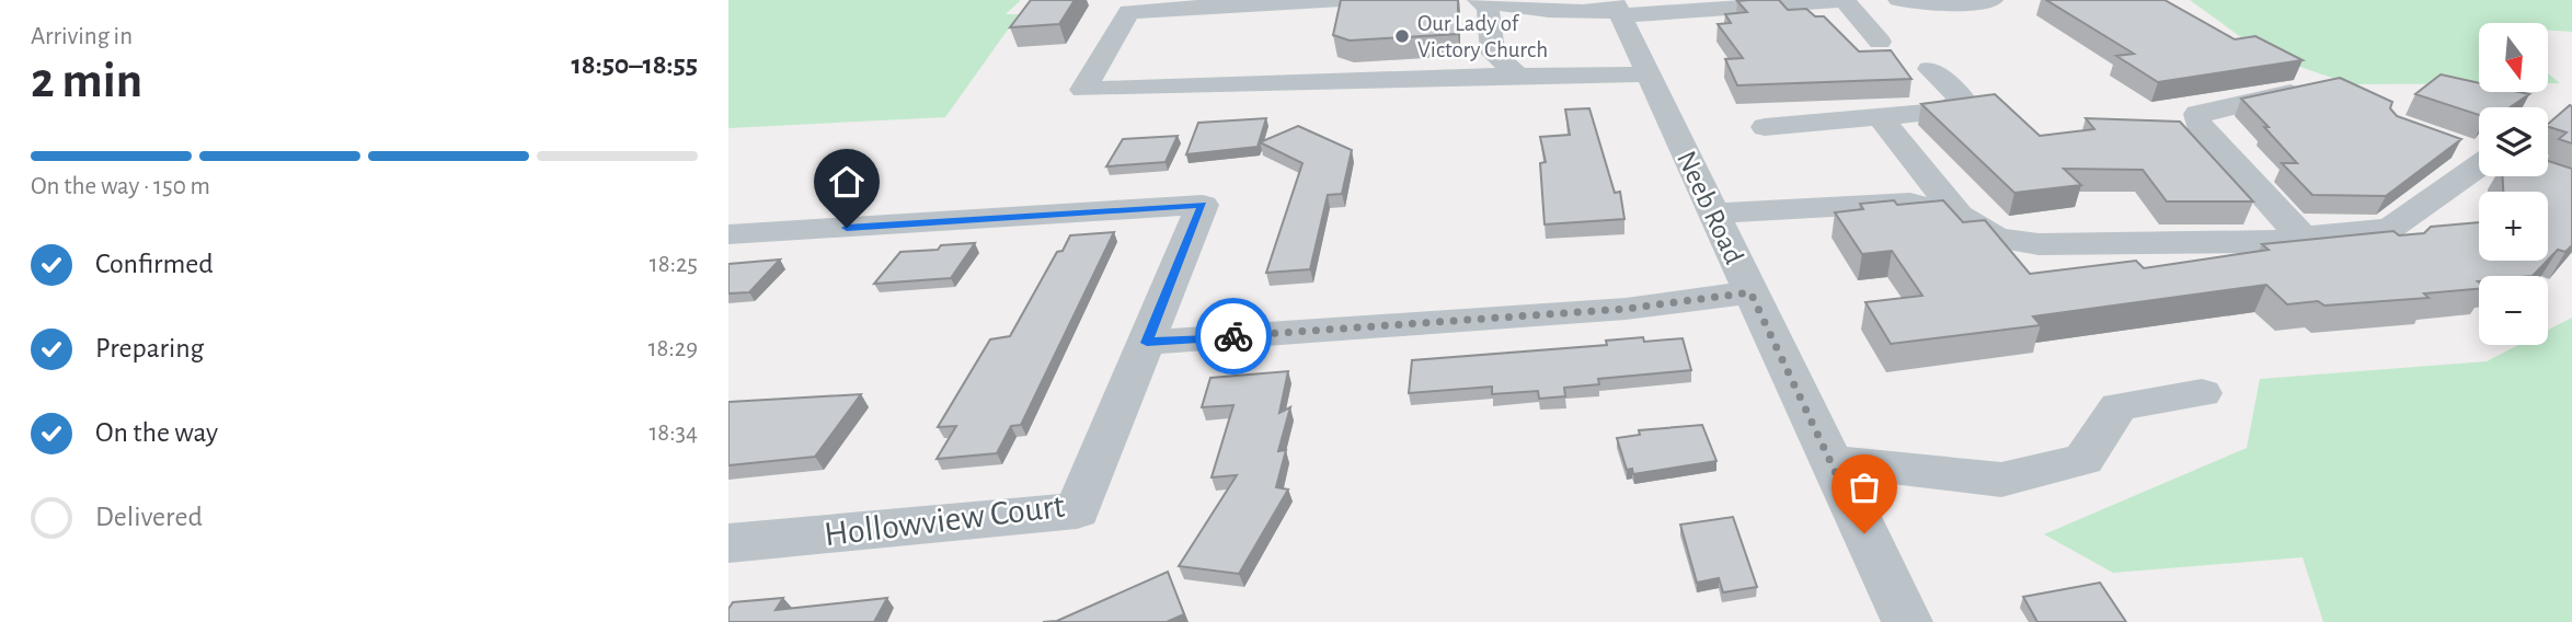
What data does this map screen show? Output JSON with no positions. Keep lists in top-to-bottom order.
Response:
{
  "streets": {
    "street": ["Neeb Road", "Hollowview Court"]
  },
  "places": ["Our Lady of Victory Church"],
  "north": "bottom",
  "page": {
    "heading": ["2 min", "Arriving in", "18:50–18:55"],
    "map_buttons": ["+", "−"],
    "bar": "On the way · 150 m",
    "list": [
      ["Confirmed", "18:25"],
      ["Preparing", "18:29"],
      ["On the way", "18:34"],
      "Delivered"
    ]
  }
}
